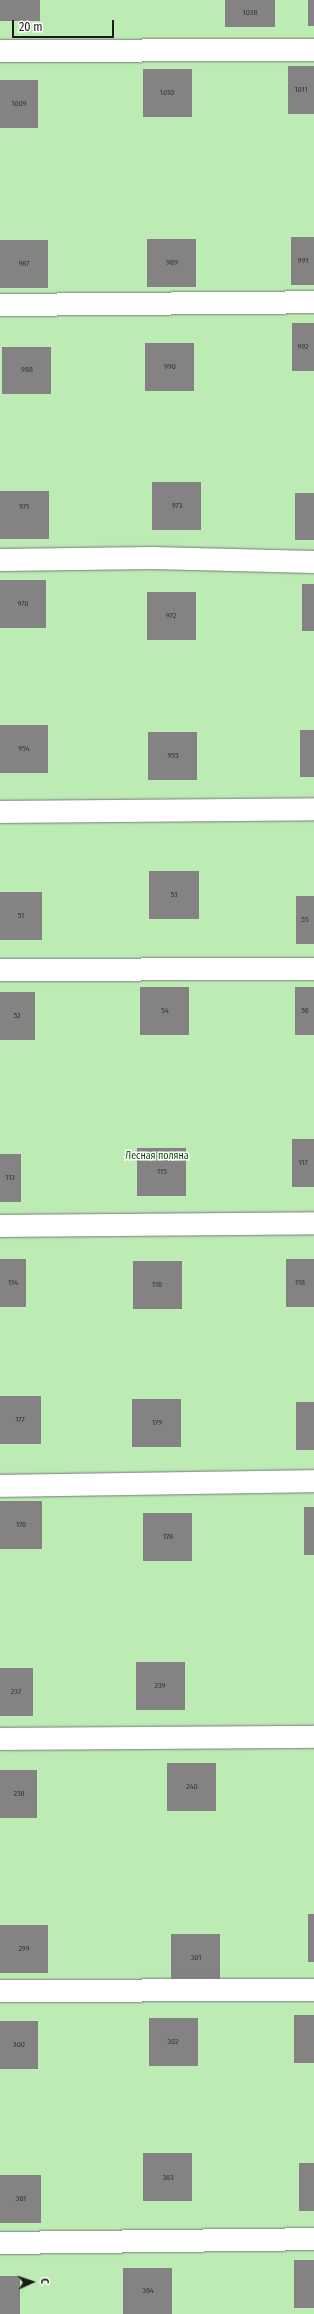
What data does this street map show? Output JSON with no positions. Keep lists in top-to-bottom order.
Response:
{
  "parks": ["Лесная поляна"],
  "house_numbers": [
    "1038",
    "1011",
    "1010",
    "1009",
    "991",
    "989",
    "987",
    "992",
    "990",
    "988",
    "973",
    "971",
    "970",
    "972",
    "954",
    "955",
    "53",
    "51",
    "55",
    "54",
    "56",
    "52",
    "117",
    "115",
    "113",
    "114",
    "118",
    "116",
    "177",
    "179",
    "176",
    "178",
    "239",
    "237",
    "240",
    "238",
    "299",
    "301",
    "302",
    "300",
    "363",
    "361",
    "364"
  ],
  "scale_bar": "20 m",
  "north": "right"
}
